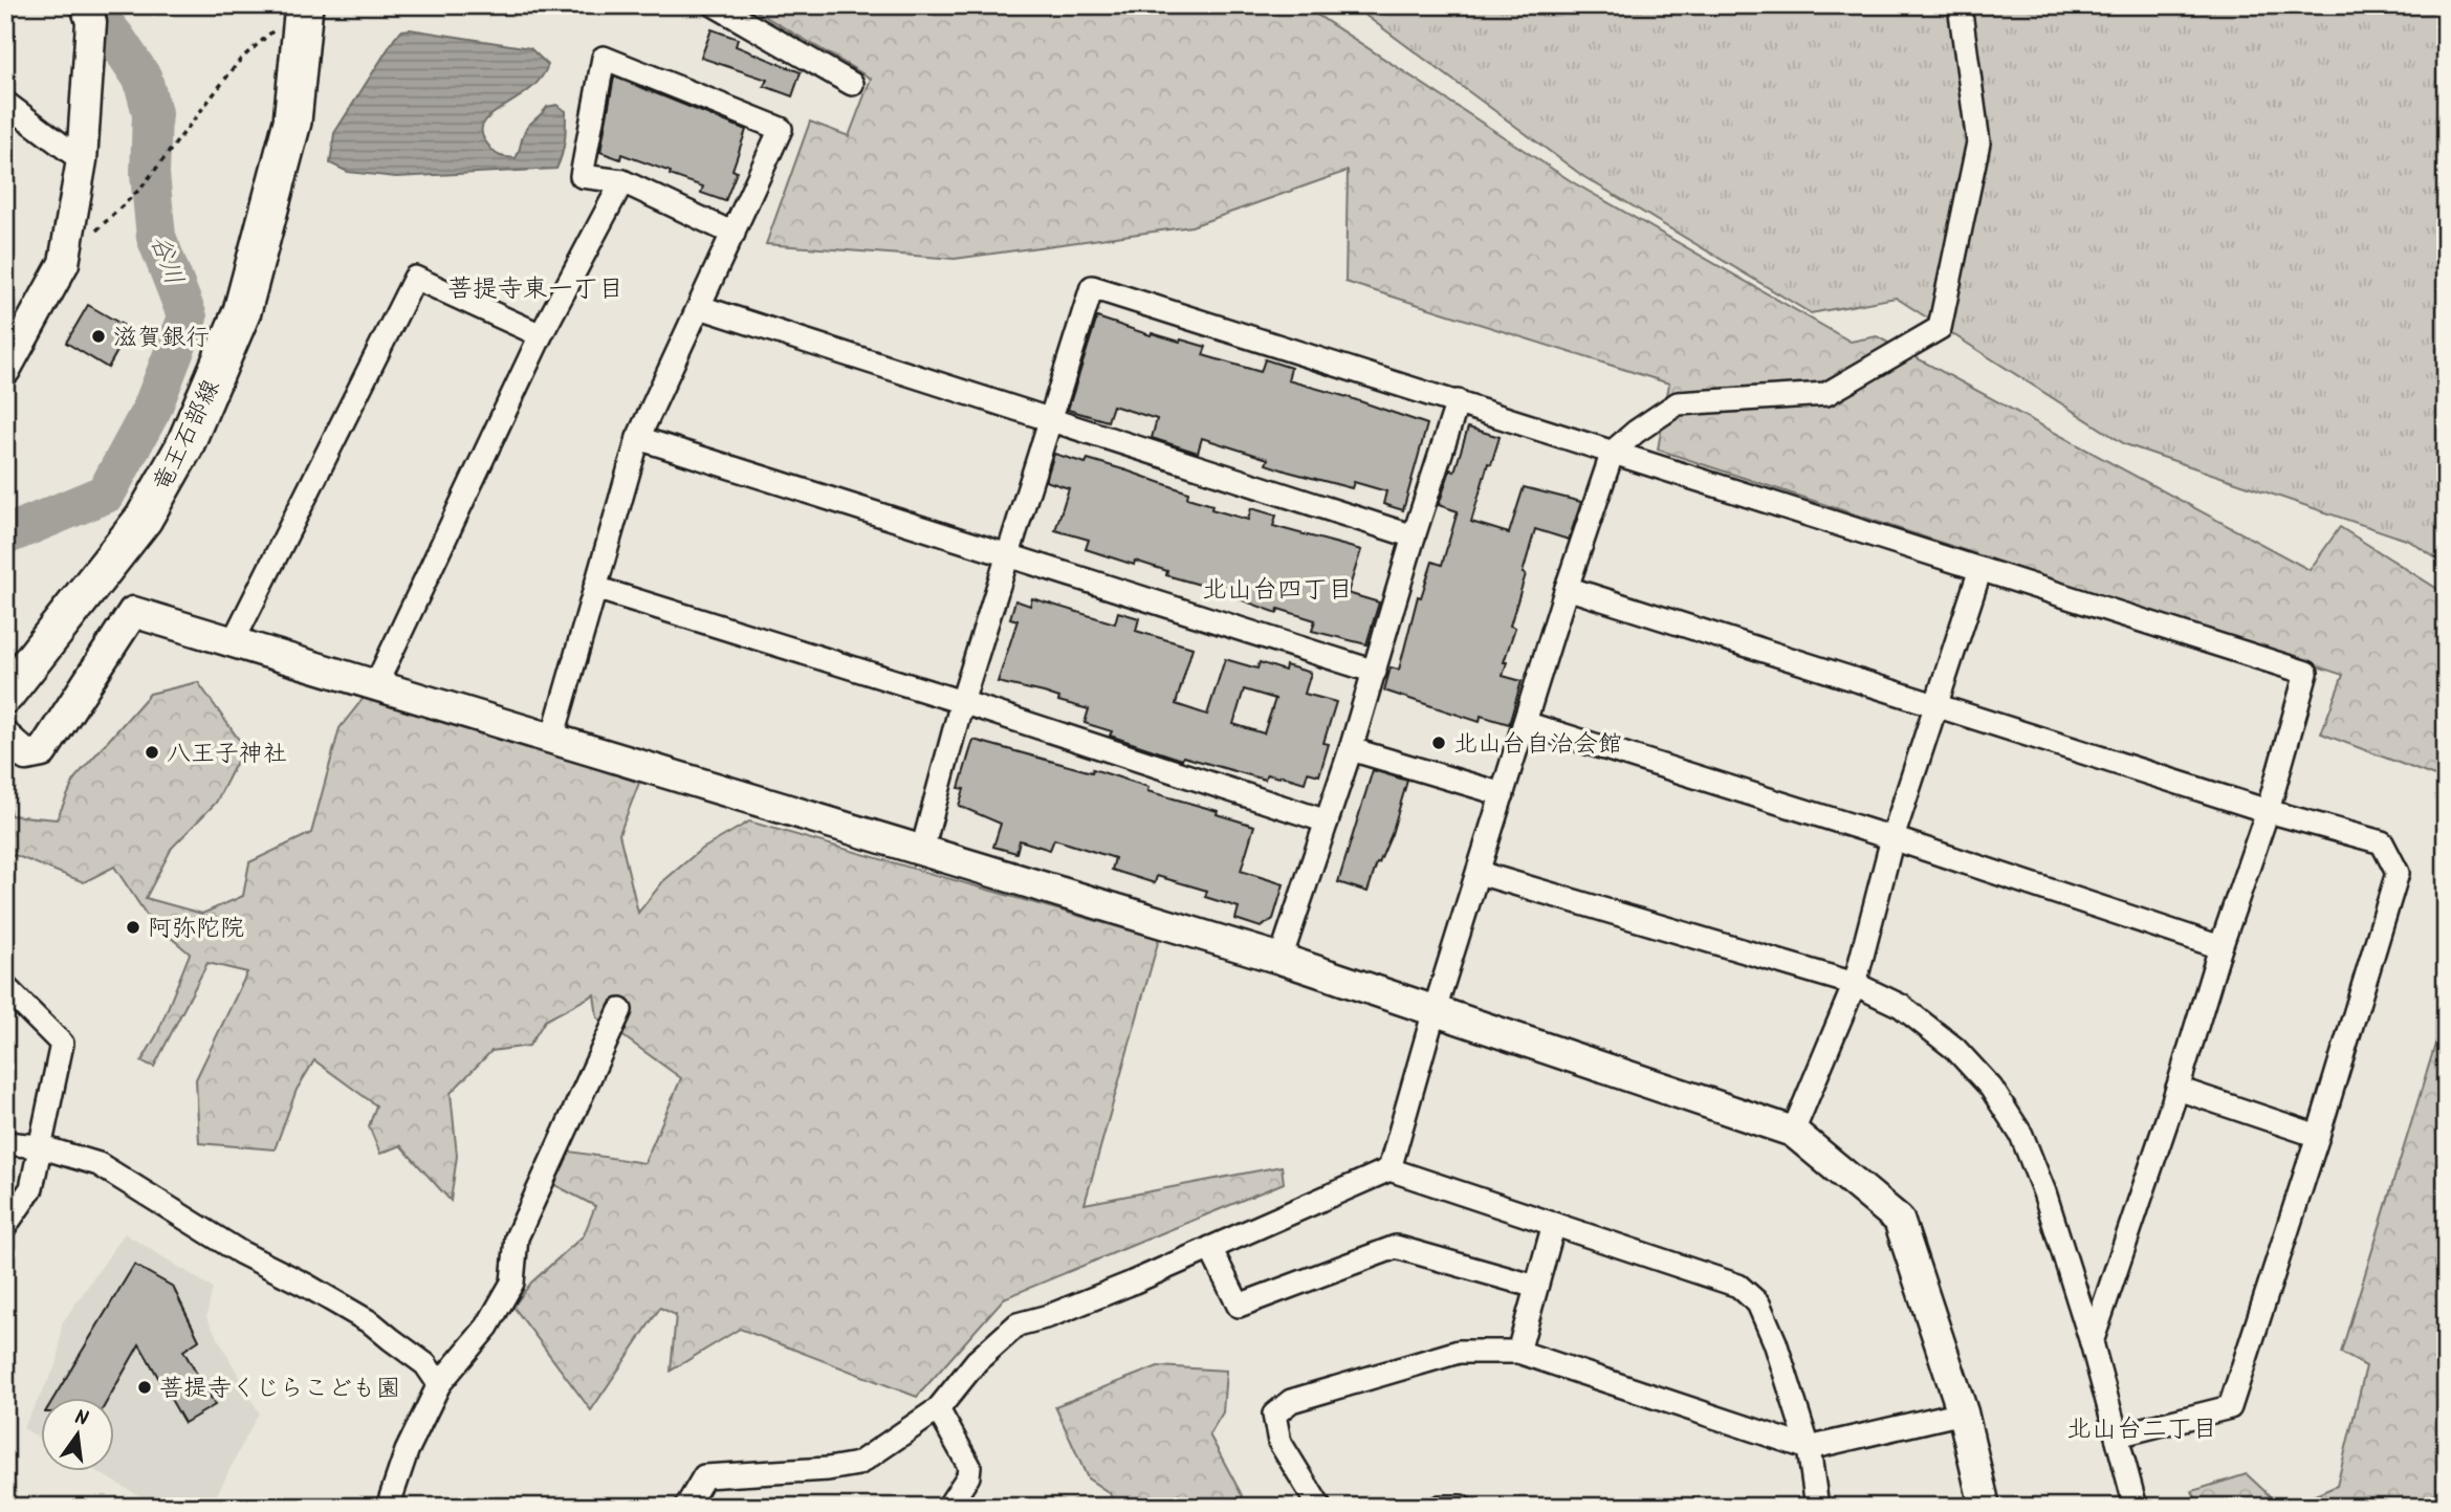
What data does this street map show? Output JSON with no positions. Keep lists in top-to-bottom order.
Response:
{
  "streets": {
    "main road": ["竜王石部線"]
  },
  "districts": ["菩提寺東一丁目", "北山台四丁目", "北山台二丁目"],
  "water": ["谷川"],
  "places": [
    "滋賀銀行",
    "北山台自治会館",
    "八王子神社",
    "阿弥陀院",
    "菩提寺くじらこども園"
  ],
  "north": "top"
}
